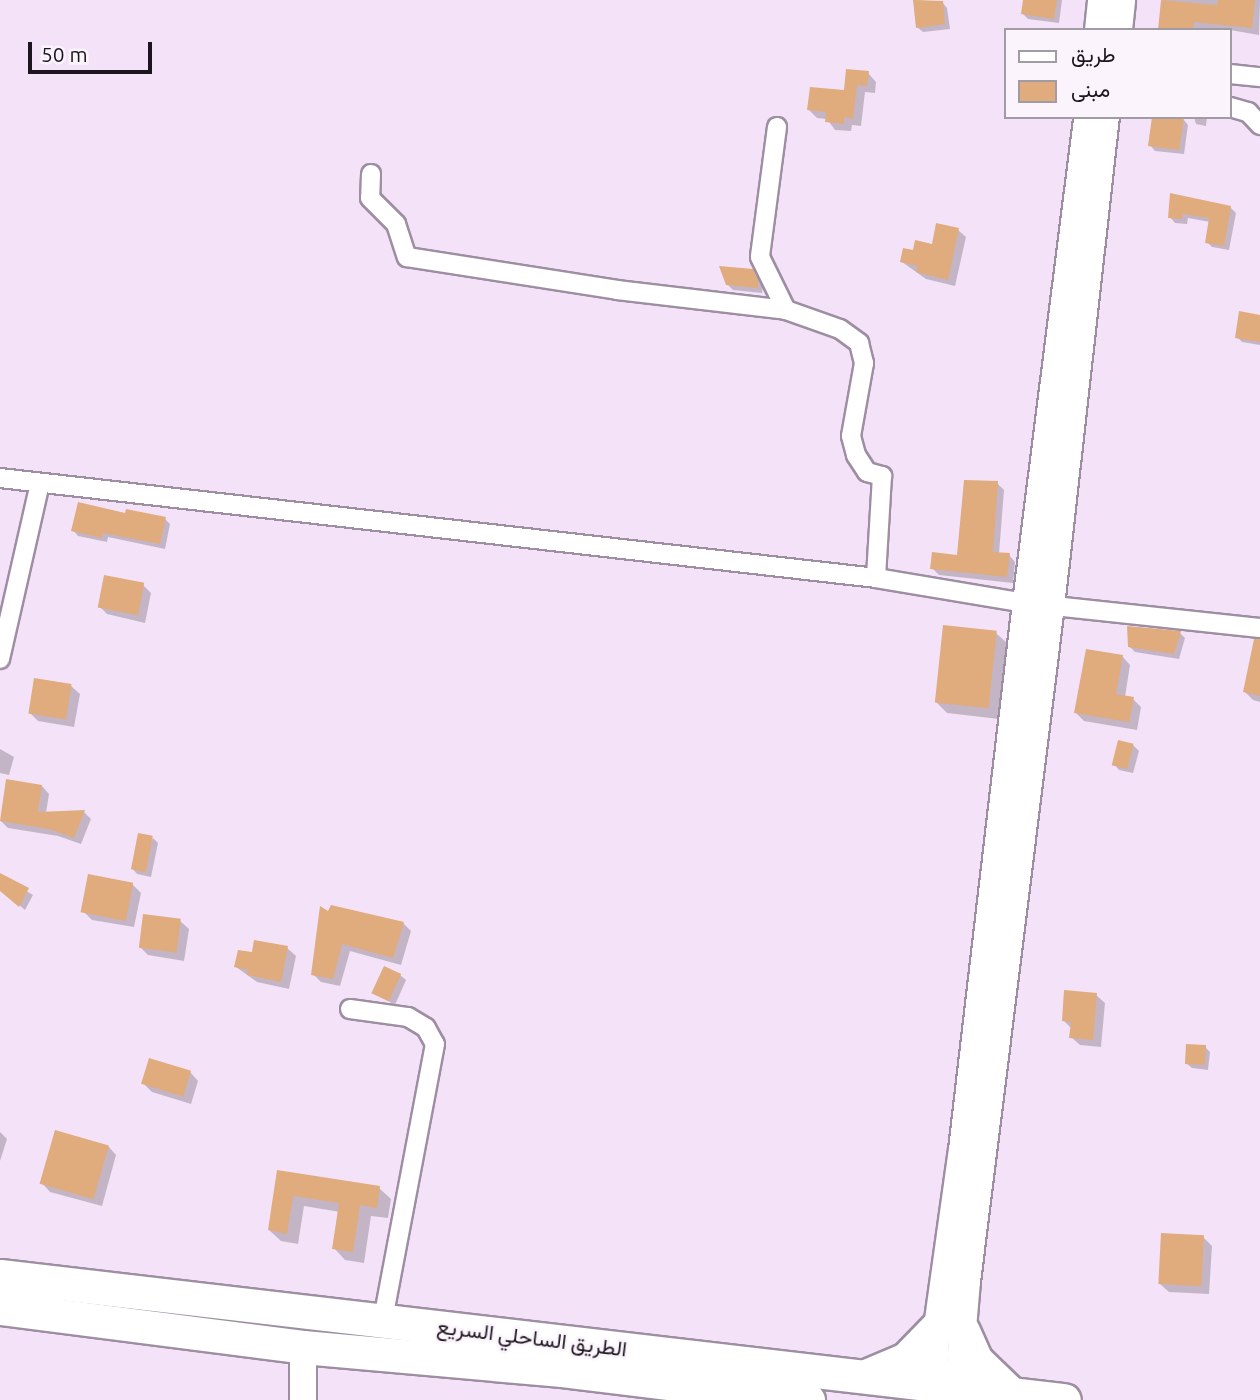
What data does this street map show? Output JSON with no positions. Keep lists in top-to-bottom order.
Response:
{
  "streets": {
    "highway": ["الطريق الساحلي السريع"]
  },
  "legend": ["طريق", "مبنى"],
  "scale_bar": "50 m"
}
